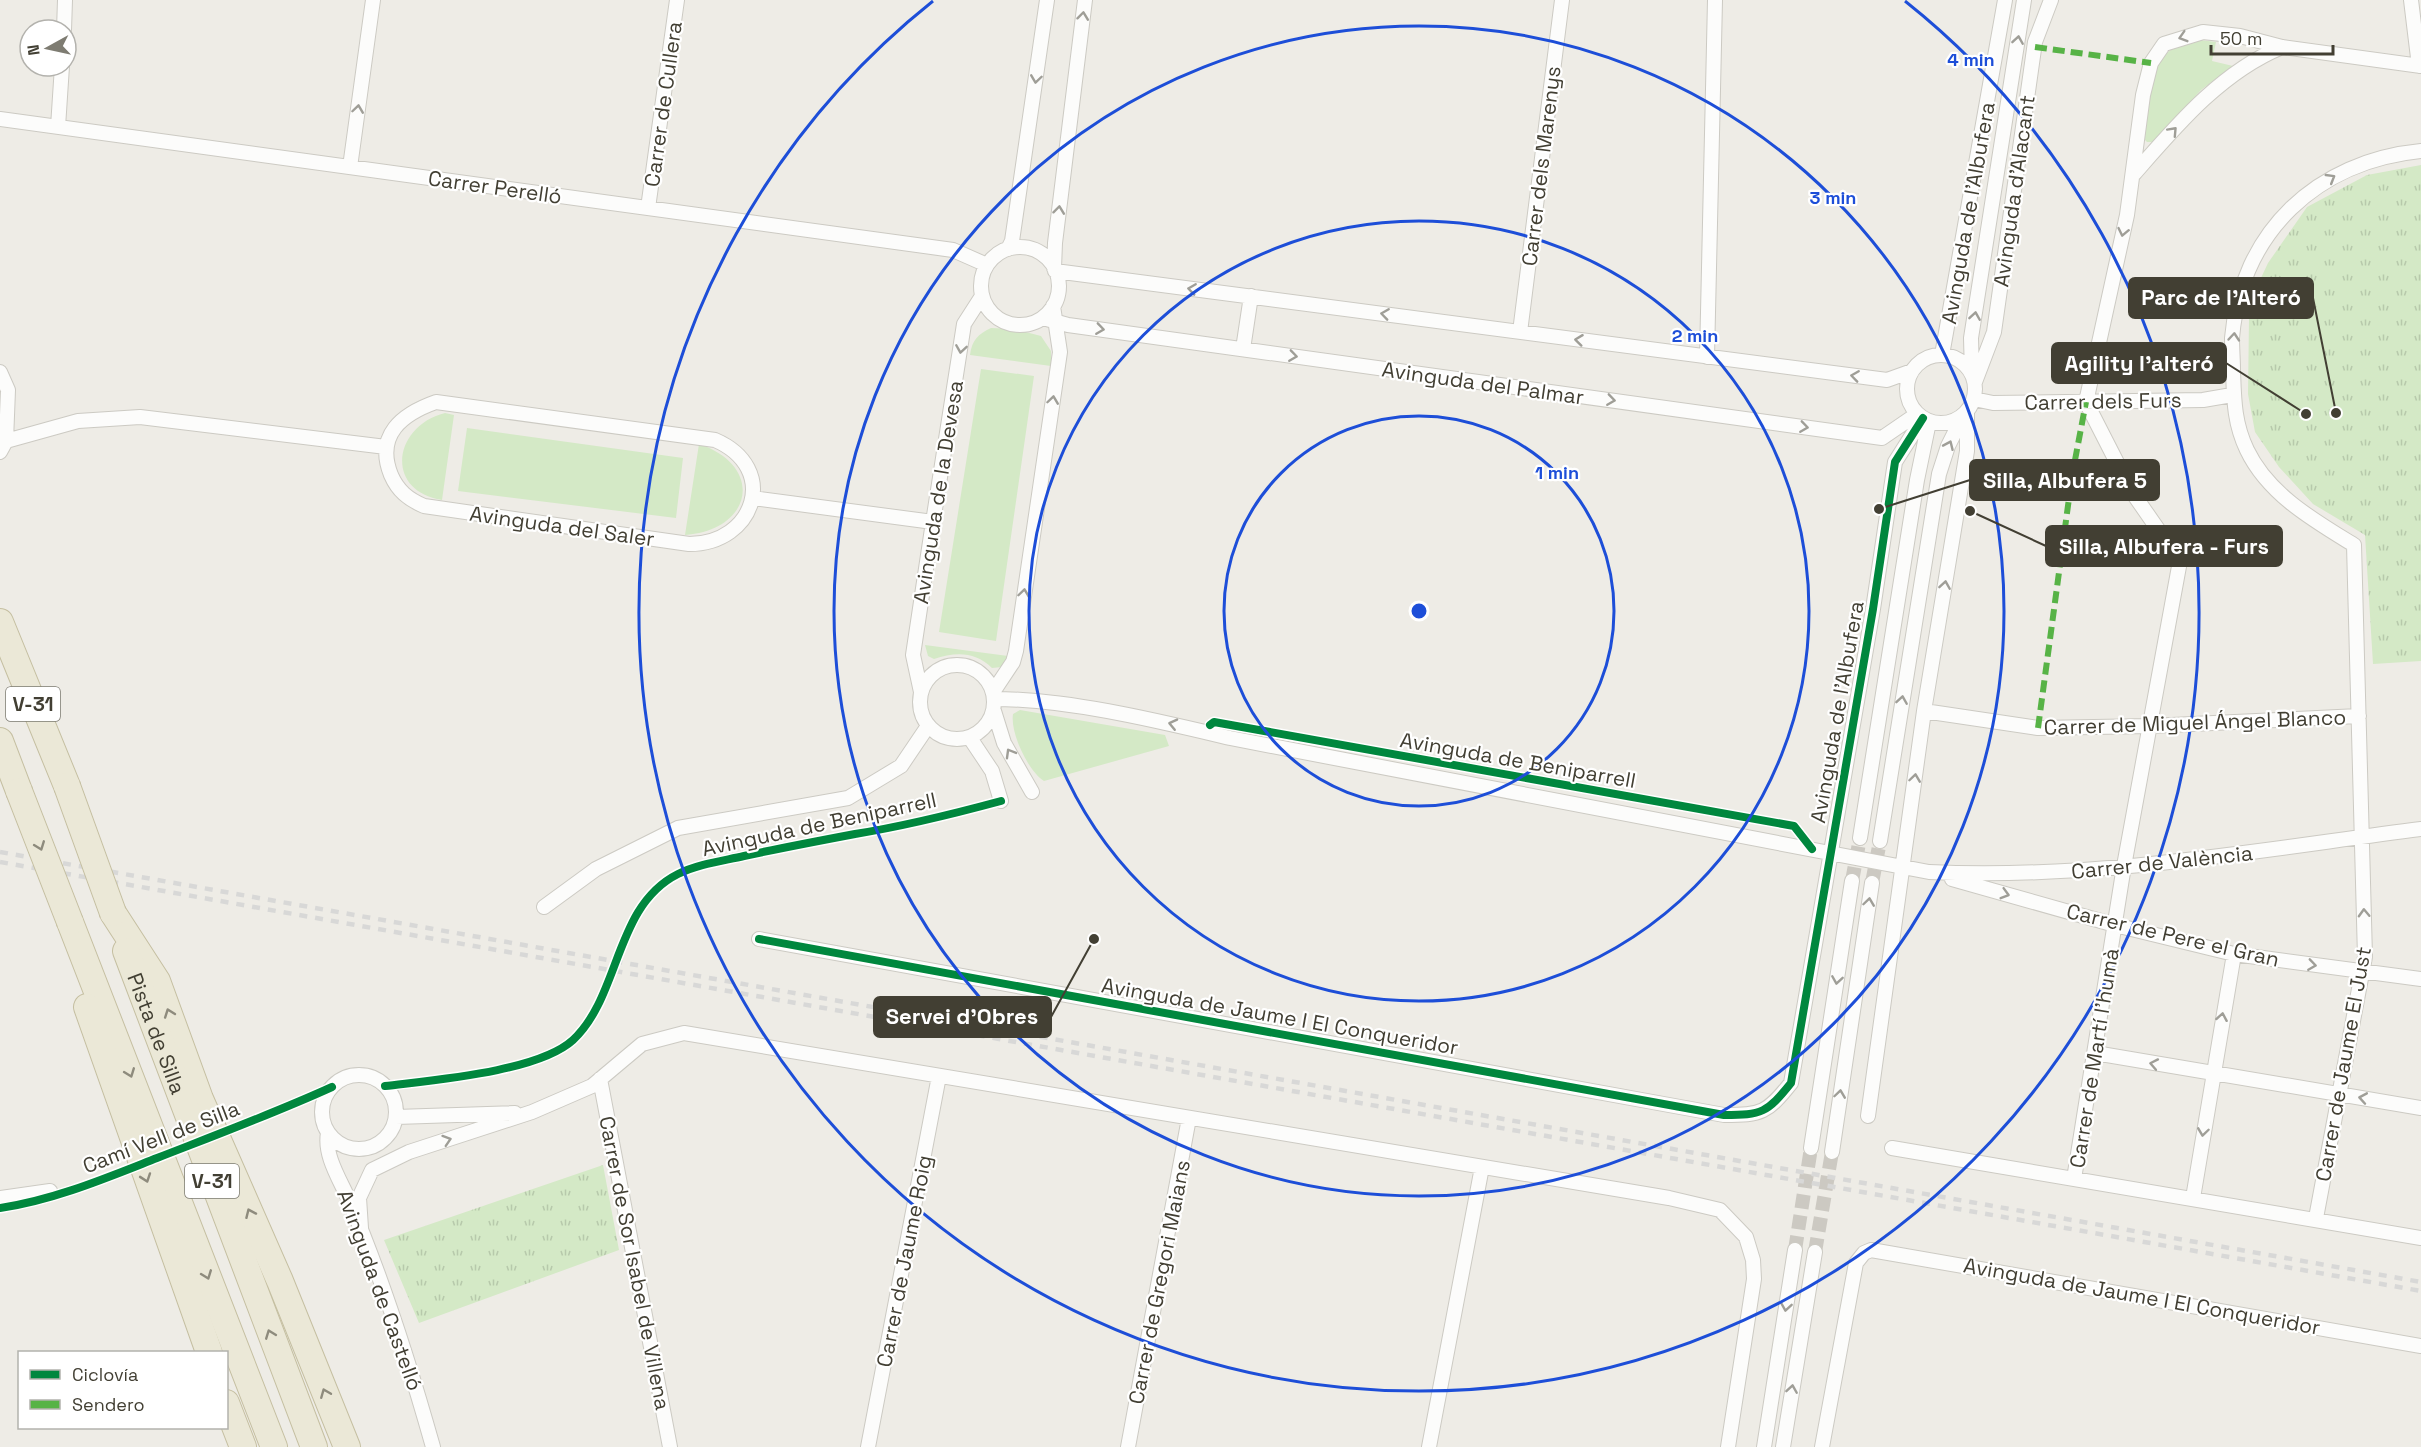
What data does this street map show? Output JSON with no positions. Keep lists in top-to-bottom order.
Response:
{
  "streets": {
    "highway": ["V-31", "Pista de Silla"],
    "street": [
      "Carrer de Cullera",
      "Carrer dels Marenys",
      "Carrer Perelló",
      "Avinguda d'Alacant",
      "Avinguda de l'Albufera",
      "Avinguda del Palmar",
      "Carrer dels Furs",
      "Avinguda de la Devesa",
      "Avinguda del Saler",
      "Carrer de Miguel Ángel Blanco",
      "Avinguda de Beniparrell",
      "Carrer de València",
      "Carrer de Pere el Gran",
      "Avinguda de Jaume I El Conqueridor",
      "Carrer de Martí l'humà",
      "Carrer de Jaume El Just",
      "Carrer de Jaume Roig",
      "Carrer de Sor Isabel de Villena",
      "Carrer de Gregori Maians",
      "Avinguda de Castelló"
    ],
    "cycle path": ["Camí Vell de Silla"]
  },
  "crossings": [
    ["Carrer de Cullera", "Carrer Perelló"],
    ["Carrer Perelló", "Avinguda del Palmar"],
    ["Carrer Perelló", "Avinguda de la Devesa"],
    ["Avinguda d'Alacant", "Avinguda de l'Albufera"],
    ["Avinguda d'Alacant", "Avinguda del Palmar"],
    ["Avinguda d'Alacant", "Carrer dels Furs"],
    ["Avinguda de l'Albufera", "Avinguda del Palmar"],
    ["Avinguda de l'Albufera", "Carrer dels Furs"],
    ["Avinguda de l'Albufera", "Avinguda de Beniparrell"],
    ["Avinguda de l'Albufera", "Avinguda de Jaume I El Conqueridor"],
    ["Avinguda del Palmar", "Carrer dels Furs"],
    ["Avinguda del Palmar", "Avinguda de la Devesa"],
    ["Carrer dels Furs", "Carrer de Martí l'humà"],
    ["Carrer dels Furs", "Carrer de Jaume El Just"],
    ["Avinguda de la Devesa", "Avinguda de Beniparrell"],
    ["Carrer de Miguel Ángel Blanco", "Carrer de Martí l'humà"],
    ["Carrer de Miguel Ángel Blanco", "Carrer de Jaume El Just"],
    ["Avinguda de Beniparrell", "Carrer de València"],
    ["Carrer de València", "Carrer de Pere el Gran"],
    ["Carrer de València", "Carrer de Martí l'humà"],
    ["Carrer de València", "Carrer de Jaume El Just"],
    ["Carrer de Pere el Gran", "Carrer de Martí l'humà"],
    ["Carrer de Pere el Gran", "Carrer de Jaume El Just"]
  ],
  "one_way": ["Avinguda de Beniparrell", "Carrer de Pere el Gran"],
  "places": [
    "Parc de l'Alteró",
    "Agility l'alteró",
    "Silla, Albufera 5",
    "Silla, Albufera - Furs",
    "Servei d'Obres"
  ],
  "legend": ["Ciclovía", "Sendero"],
  "scale_bar": "50 m",
  "north": "left",
  "rings": [
    "4 min",
    "3 min",
    "2 min",
    "1 min"
  ]
}
